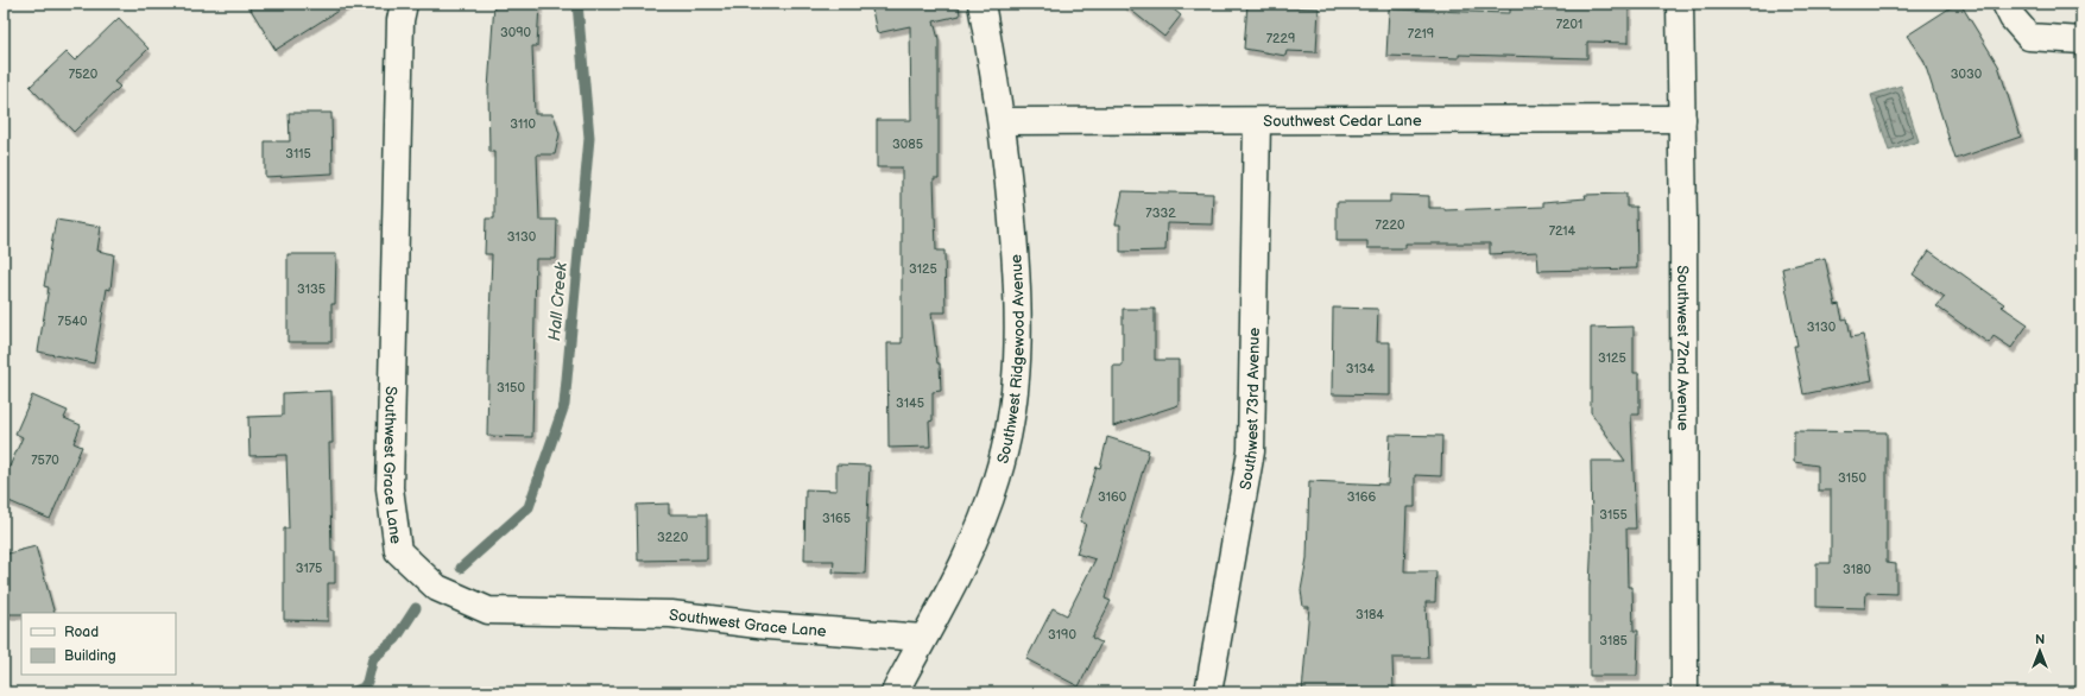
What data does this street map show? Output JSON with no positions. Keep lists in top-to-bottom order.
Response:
{
  "streets": {
    "street": [
      "Southwest Cedar Lane",
      "Southwest 72nd Avenue",
      "Southwest Ridgewood Avenue",
      "Southwest 73rd Avenue",
      "Southwest Grace Lane"
    ]
  },
  "crossings": [
    ["Southwest Cedar Lane", "Southwest 72nd Avenue"],
    ["Southwest Cedar Lane", "Southwest Ridgewood Avenue"],
    ["Southwest Cedar Lane", "Southwest 73rd Avenue"],
    ["Southwest Ridgewood Avenue", "Southwest Grace Lane"]
  ],
  "water": ["Hall Creek"],
  "house_numbers": [
    "7201",
    "3090",
    "7219",
    "7229",
    "7520",
    "3030",
    "3110",
    "3085",
    "3115",
    "7332",
    "7220",
    "7214",
    "3130",
    "3125",
    "3135",
    "7540",
    "3130",
    "3125",
    "3134",
    "3150",
    "3145",
    "7570",
    "3150",
    "3160",
    "3166",
    "3155",
    "3165",
    "3220",
    "3175",
    "3180",
    "3184",
    "3190",
    "3185"
  ],
  "legend": ["Road", "Building"],
  "north": "top"
}
